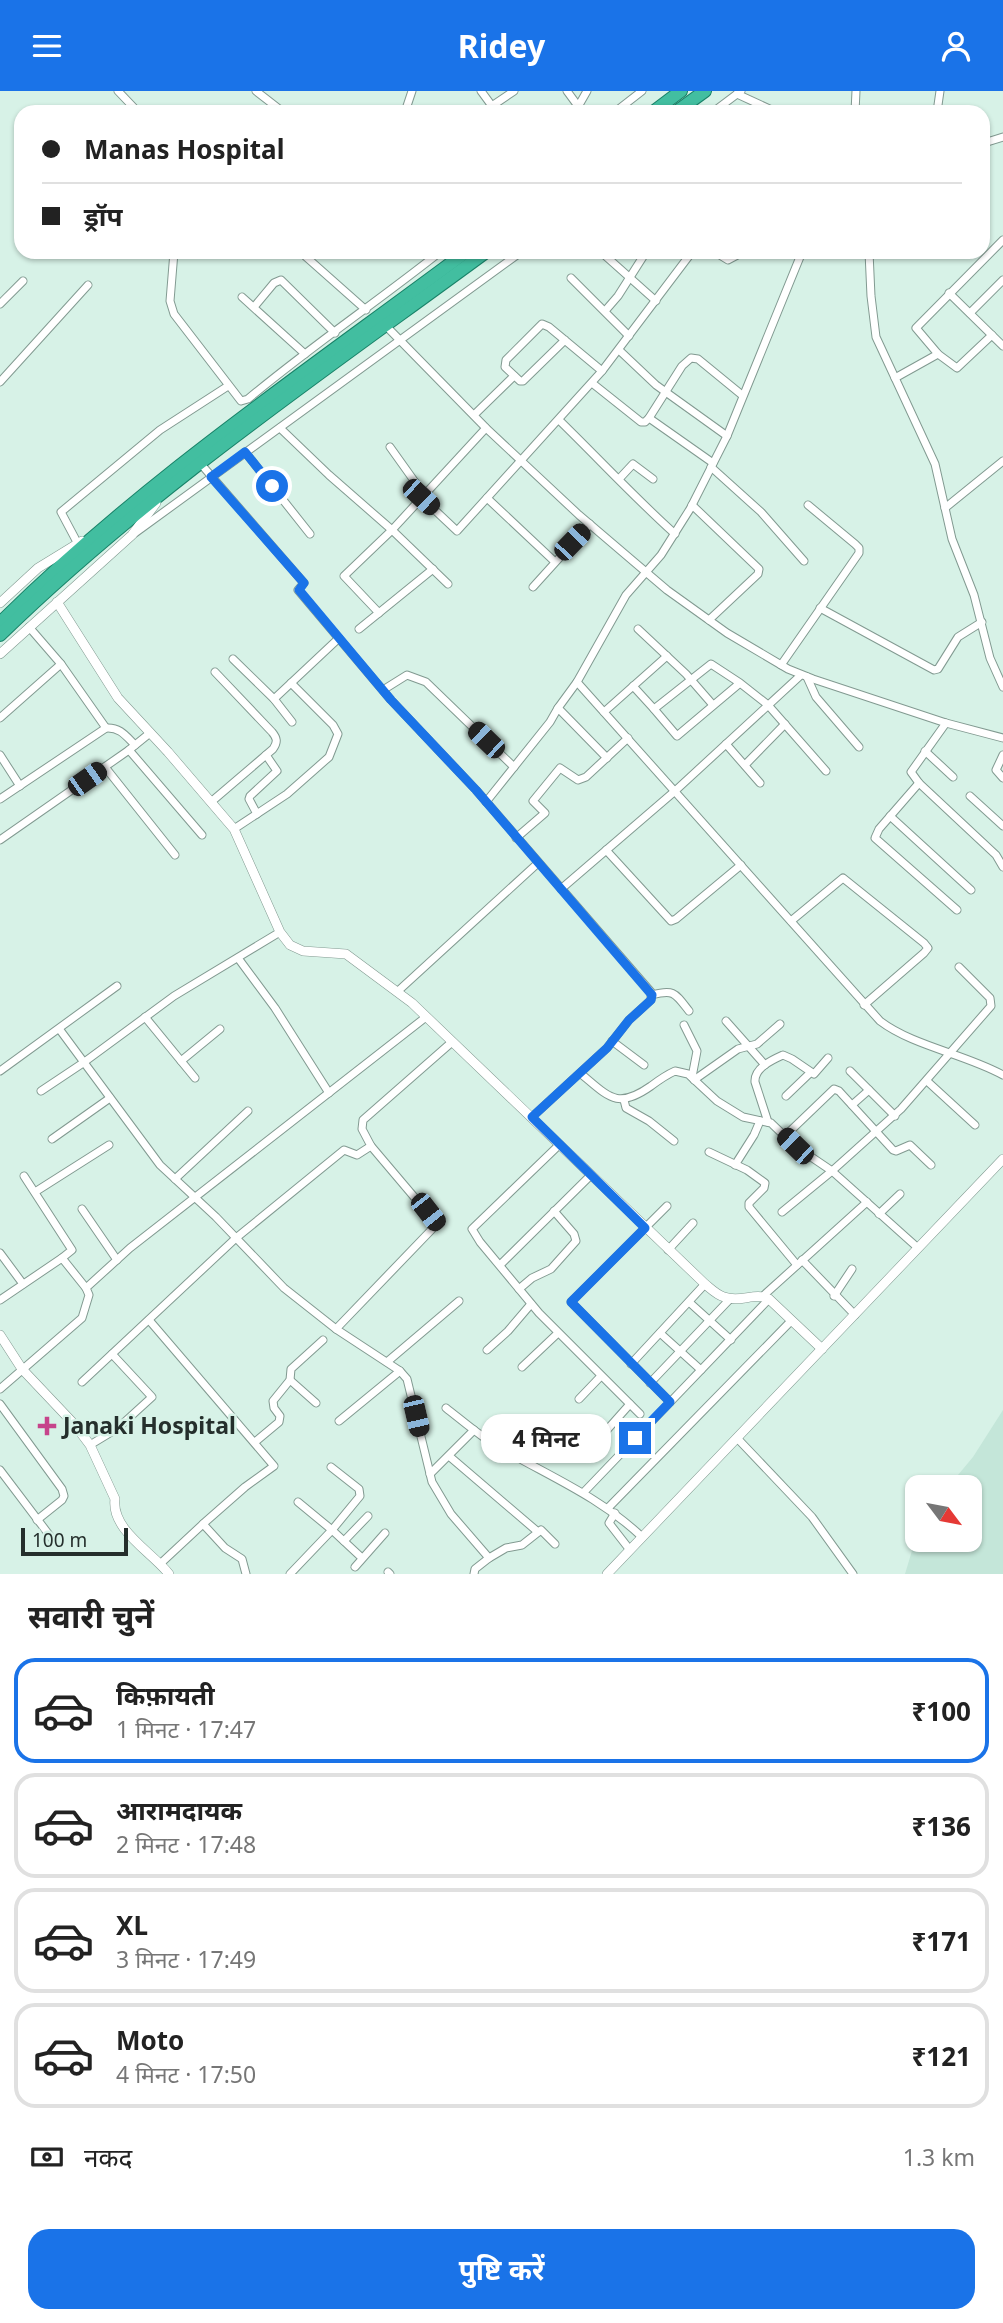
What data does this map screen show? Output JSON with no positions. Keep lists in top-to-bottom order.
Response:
{
  "places": {
    "health": ["Janaki Hospital"]
  },
  "scale_bar": "100 m",
  "north": "bottom right",
  "page": {
    "header": "Ridey",
    "banner": ["Manas Hospital", "ड्रॉप"],
    "bubble": "4 मिनट",
    "scale": "100 m",
    "heading": "सवारी चुनें",
    "list": [
      {
        "name": "किफ़ायती",
        "note": "1 मिनट · 17:47",
        "value": "₹100"
      },
      {
        "name": "आरामदायक",
        "note": "2 मिनट · 17:48",
        "value": "₹136"
      },
      {
        "name": "XL",
        "note": "3 मिनट · 17:49",
        "value": "₹171"
      },
      {
        "name": "Moto",
        "note": "4 मिनट · 17:50",
        "value": "₹121"
      }
    ],
    "pay": ["नकद", "1.3 km"],
    "buttons": "पुष्टि करें"
  }
}
